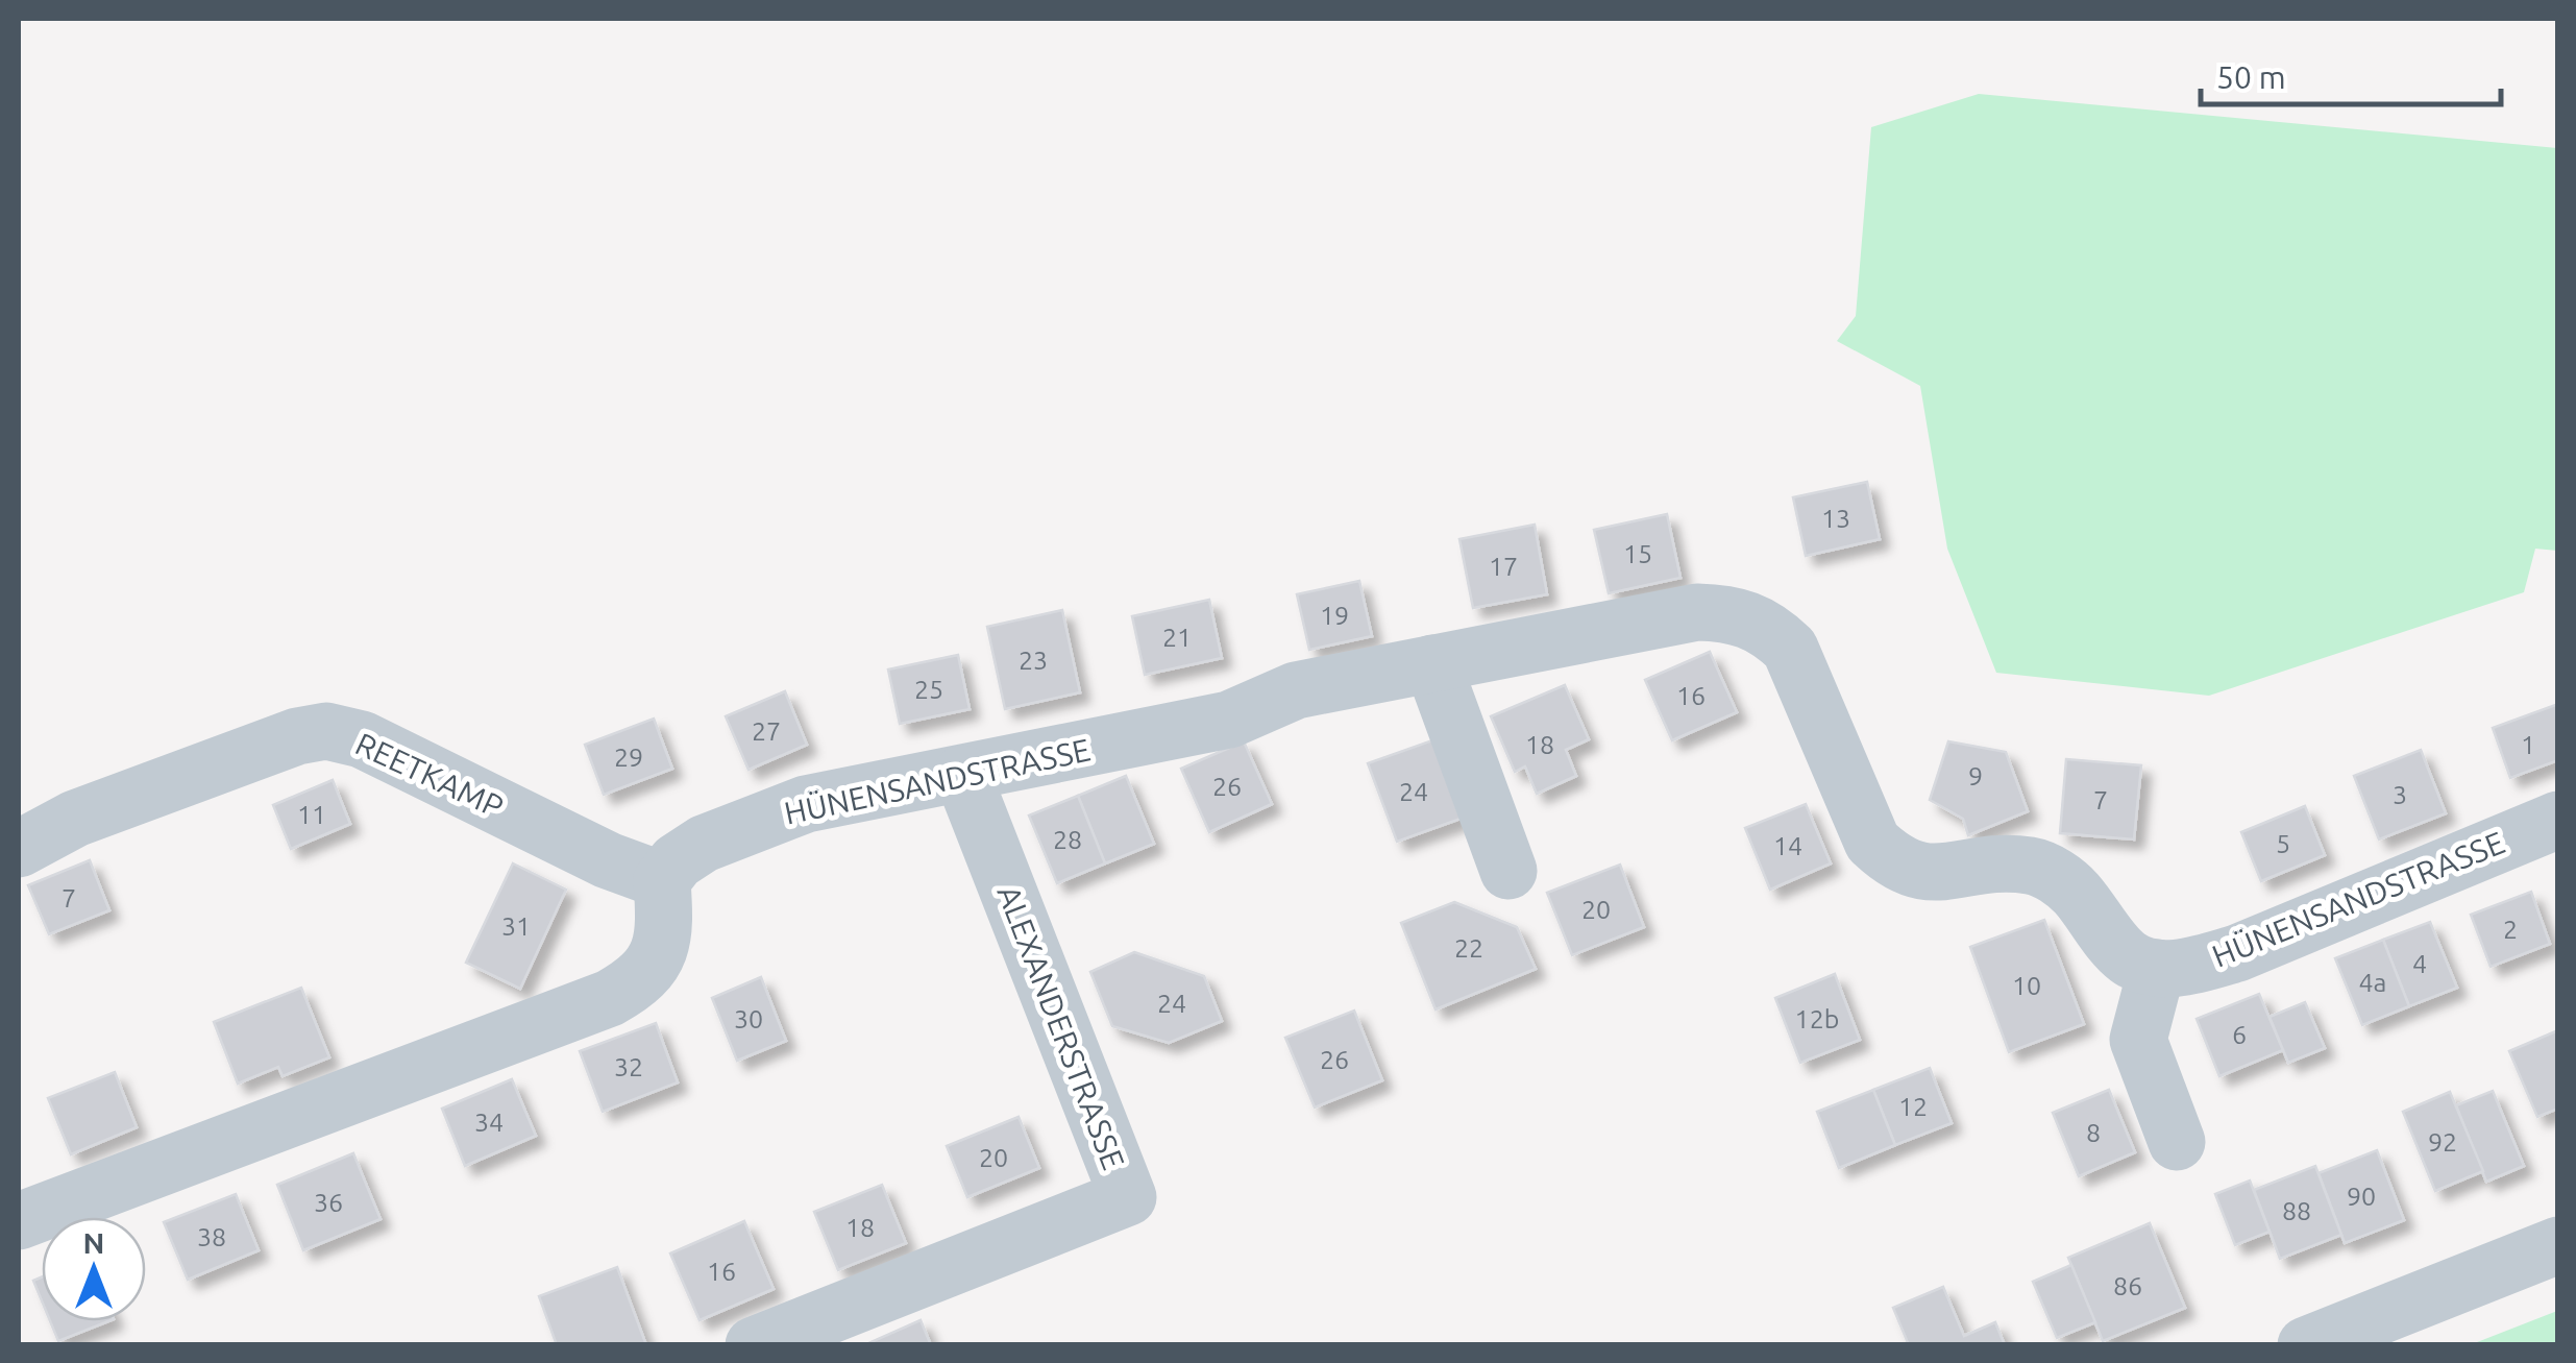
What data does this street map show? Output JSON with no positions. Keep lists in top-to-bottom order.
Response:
{
  "streets": {
    "street": ["REETKAMP", "HÜNENSANDSTRASSE", "ALEXANDERSTRASSE"]
  },
  "crossings": [
    ["REETKAMP", "HÜNENSANDSTRASSE"],
    ["HÜNENSANDSTRASSE", "ALEXANDERSTRASSE"]
  ],
  "house_numbers": [
    "13",
    "15",
    "17",
    "19",
    "21",
    "23",
    "25",
    "16",
    "27",
    "18",
    "1",
    "29",
    "9",
    "26",
    "24",
    "3",
    "7",
    "11",
    "28",
    "5",
    "14",
    "7",
    "20",
    "31",
    "2",
    "22",
    "4",
    "4a",
    "10",
    "24",
    "30",
    "12b",
    "6",
    "26",
    "32",
    "12",
    "34",
    "8",
    "92",
    "20",
    "90",
    "36",
    "88",
    "18",
    "38",
    "16",
    "86"
  ],
  "scale_bar": "50 m",
  "north": "top"
}
